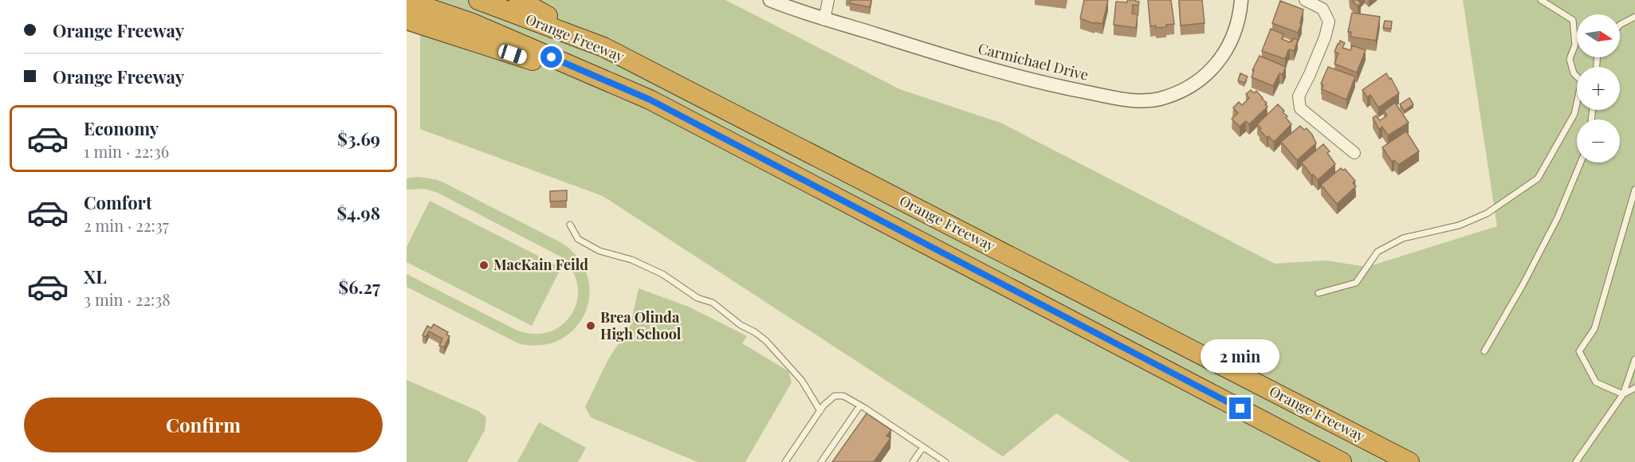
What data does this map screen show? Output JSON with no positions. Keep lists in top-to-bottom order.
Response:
{
  "streets": {
    "highway": ["Orange Freeway"],
    "street": ["Carmichael Drive"]
  },
  "places": ["MacKain Feild", "Brea Olinda High School"],
  "north": "right",
  "page": {
    "banner": ["Orange Freeway", "Orange Freeway"],
    "map_buttons": ["+", "−"],
    "list": [
      {
        "name": "Economy",
        "note": "1 min · 22:36",
        "value": "$3.69"
      },
      {
        "name": "Comfort",
        "note": "2 min · 22:37",
        "value": "$4.98"
      },
      {
        "name": "XL",
        "note": "3 min · 22:38",
        "value": "$6.27"
      }
    ],
    "bubble": "2 min",
    "buttons": "Confirm"
  }
}
